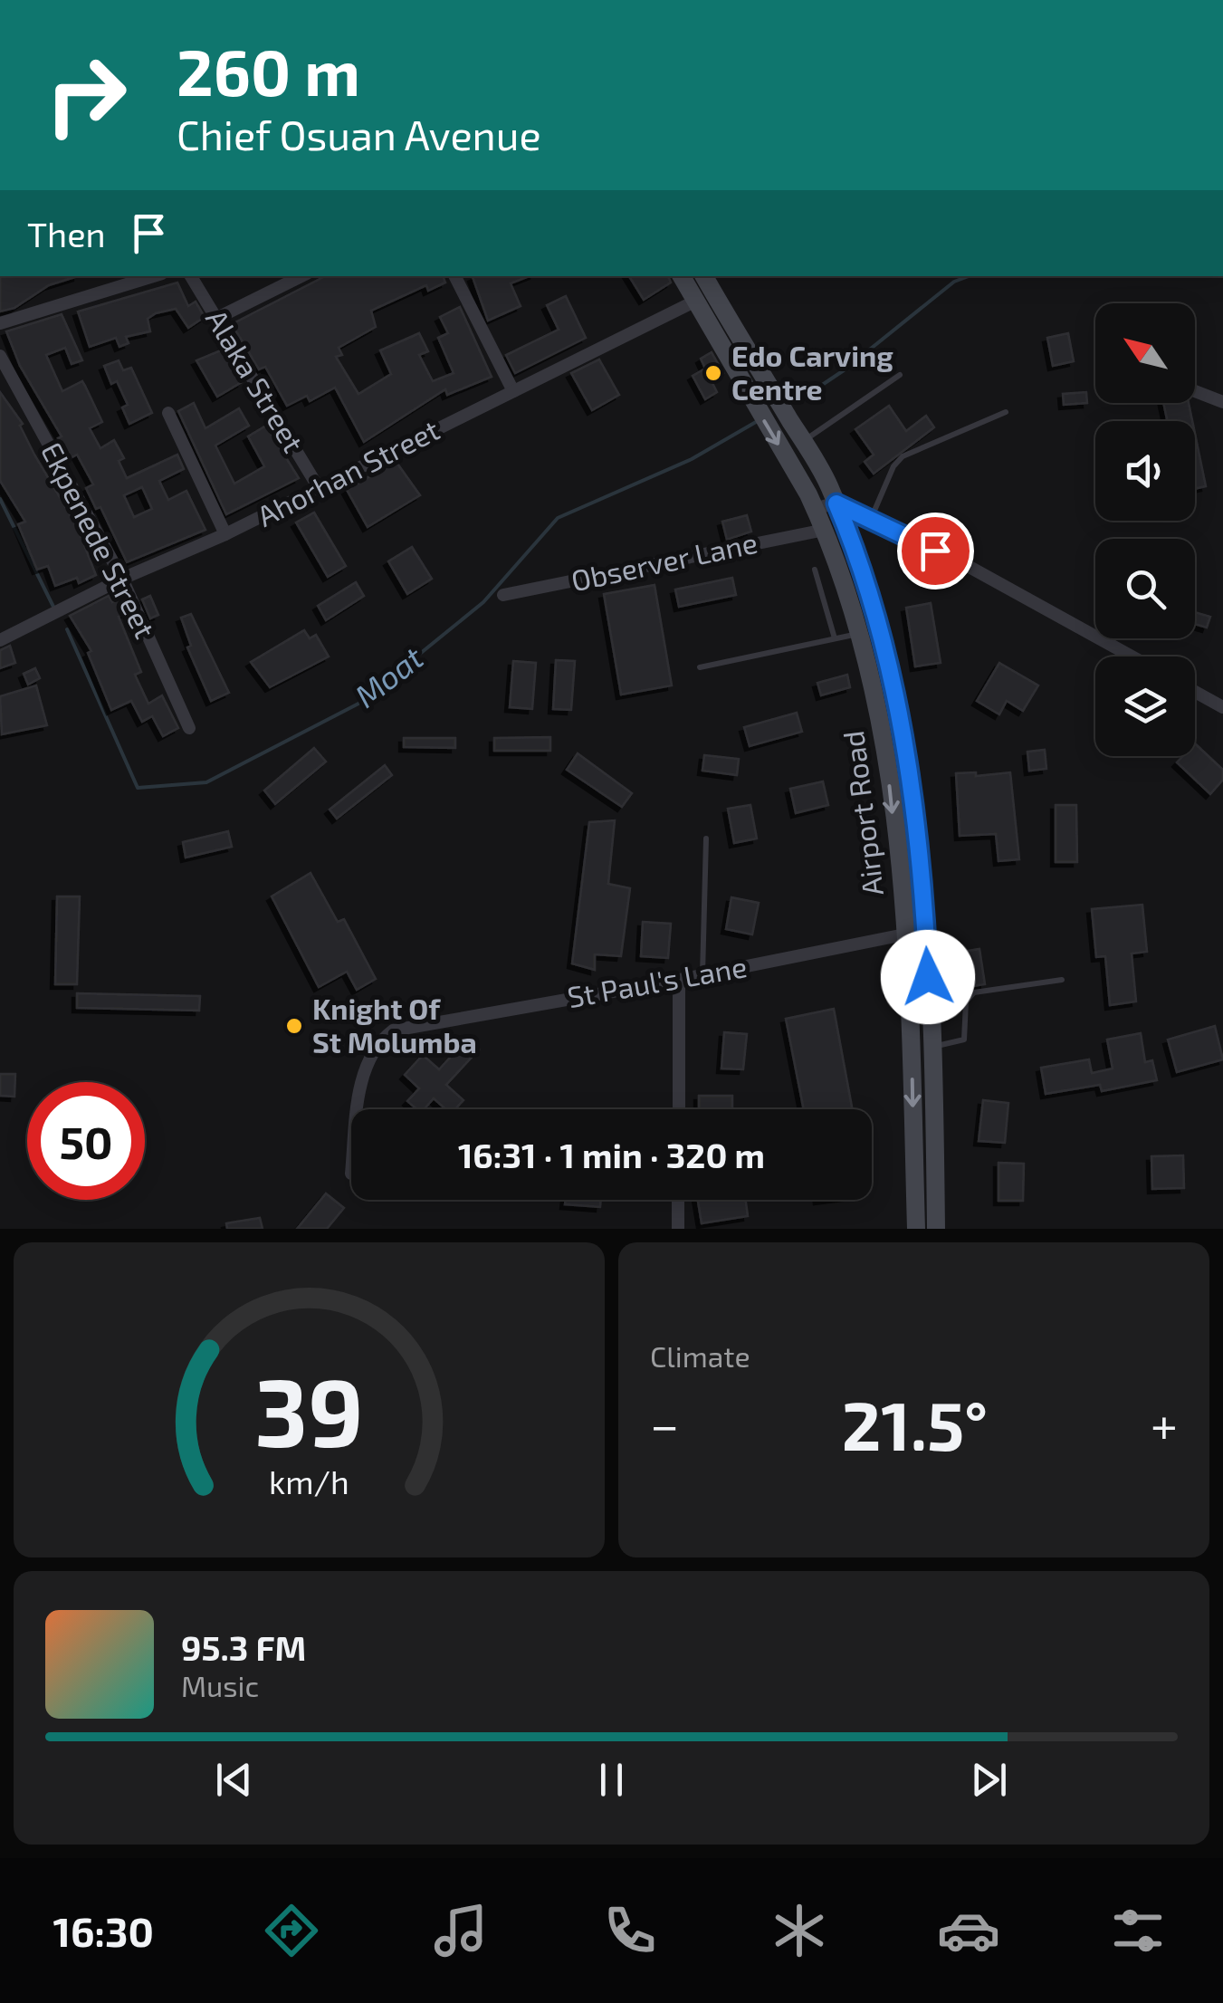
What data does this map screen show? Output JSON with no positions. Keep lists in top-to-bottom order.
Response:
{
  "streets": {
    "main road": ["Airport Road"],
    "street": [
      "Alaka Street",
      "Ahorhan Street",
      "Ekpenede Street",
      "Observer Lane",
      "St Paul's Lane"
    ]
  },
  "crossings": [
    ["Alaka Street", "Ahorhan Street"],
    ["Ahorhan Street", "Ekpenede Street"],
    ["Ahorhan Street", "Airport Road"],
    ["Observer Lane", "Airport Road"],
    ["Airport Road", "St Paul's Lane"]
  ],
  "water": ["Moat"],
  "places": ["Edo Carving Centre", "Knight Of St Molumba"],
  "north": "top left",
  "page": {
    "turn": ["260 m", "Chief Osuan Avenue"],
    "then": "Then",
    "limit": "50",
    "trip": "16:31 · 1 min · 320 m",
    "tile": "Climate",
    "heat": ["−", "21.5°", "+"],
    "song": ["95.3 FM", "Music"],
    "tabs": "16:30",
    "gauge": ["39", "km/h"]
  }
}
